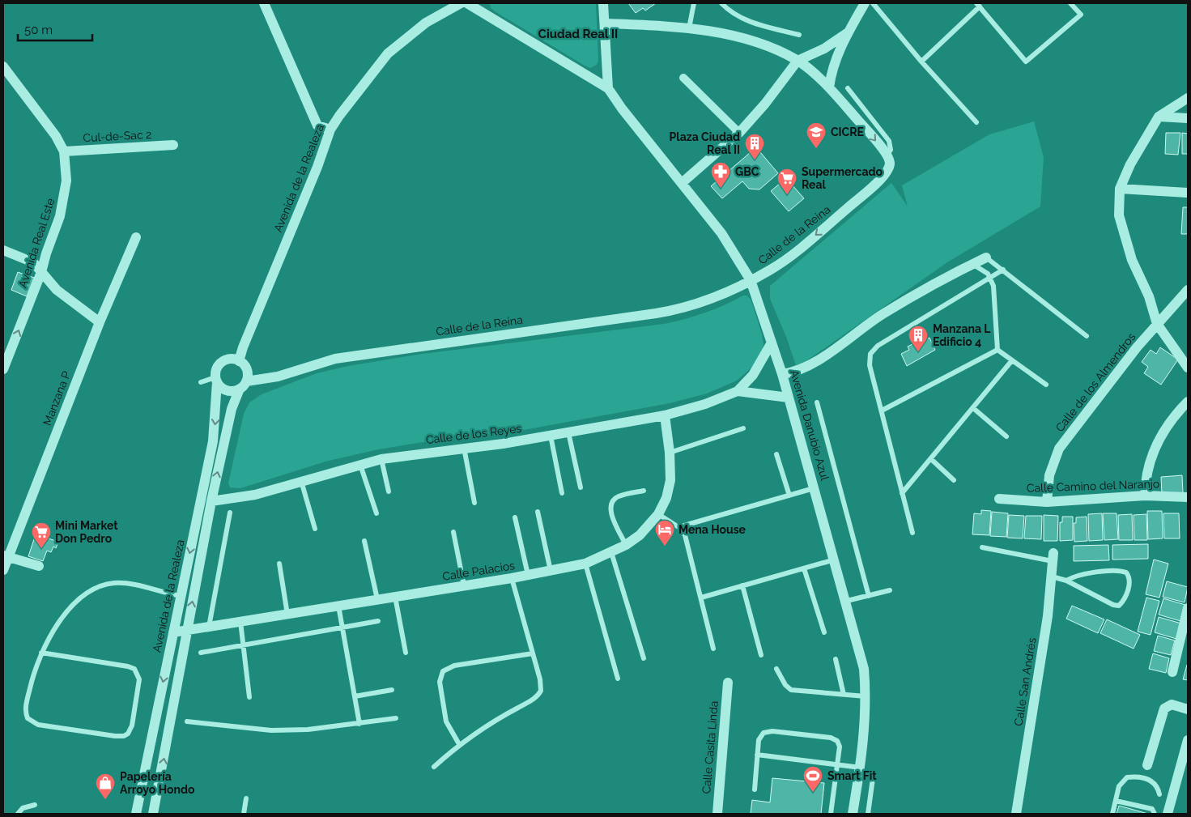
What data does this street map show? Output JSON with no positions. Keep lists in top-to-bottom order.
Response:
{
  "streets": {
    "street": [
      "Cul-de-Sac 2",
      "Avenida de la Realeza",
      "Calle de la Reina",
      "Avenida Real Este",
      "Calle de los Almendros",
      "Manzana P",
      "Avenida Danubio Azul",
      "Calle de los Reyes",
      "Calle Camino del Naranjo",
      "Calle Palacios",
      "Calle San Andrés",
      "Calle Casita Linda"
    ]
  },
  "crossings": [
    ["Cul-de-Sac 2", "Avenida Real Este"],
    ["Avenida de la Realeza", "Calle de la Reina"],
    ["Avenida de la Realeza", "Calle de los Reyes"],
    ["Avenida de la Realeza", "Calle Palacios"],
    ["Calle de la Reina", "Avenida Danubio Azul"],
    ["Calle de los Almendros", "Calle Camino del Naranjo"],
    ["Avenida Danubio Azul", "Calle de los Reyes"],
    ["Calle de los Reyes", "Calle Palacios"]
  ],
  "districts": ["Ciudad Real II"],
  "places": {
    "school or university": ["CICRE"],
    "building": ["Plaza Ciudad Real II", "Manzana L Edificio 4"],
    "pharmacy": ["GBC"],
    "supermarket": ["Supermercado Real", "Mini Market Don Pedro"],
    "hotel": ["Mena House"],
    "sports": ["Smart Fit"],
    "shop": ["Papelería Arroyo Hondo"]
  },
  "scale_bar": "50 m"
}
